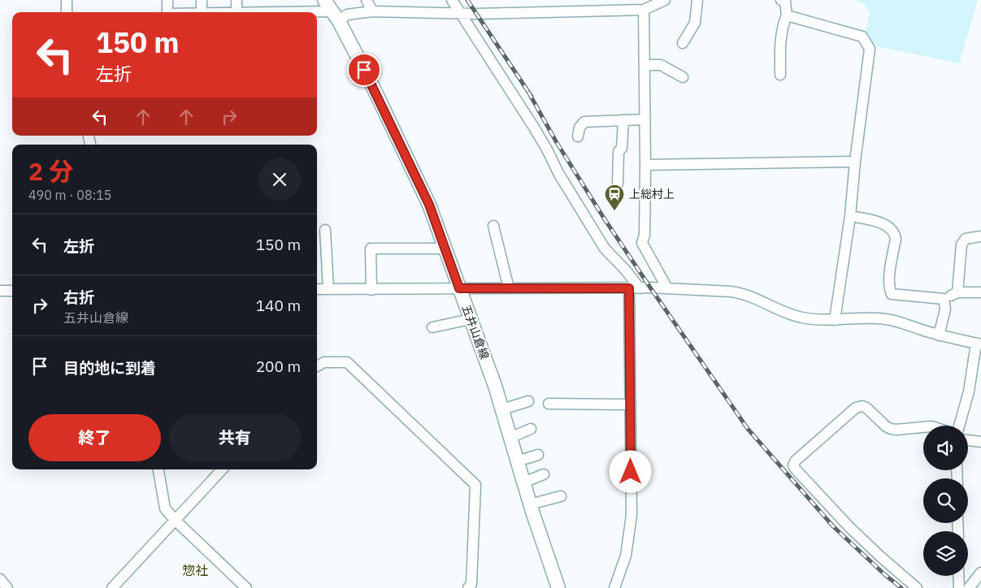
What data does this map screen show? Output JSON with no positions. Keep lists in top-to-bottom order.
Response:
{
  "streets": {
    "main road": ["五井山倉線"]
  },
  "districts": ["惣社"],
  "places": {
    "station": ["上総村上"]
  },
  "page": {
    "turn": ["150 m", "左折"],
    "heading": ["2 分", "490 m · 08:15"],
    "list": [
      {
        "name": "左折",
        "value": "150 m"
      },
      {
        "name": "右折",
        "note": "五井山倉線",
        "value": "140 m"
      },
      {
        "name": "目的地に到着",
        "value": "200 m"
      }
    ],
    "buttons": ["終了", "共有"]
  }
}
